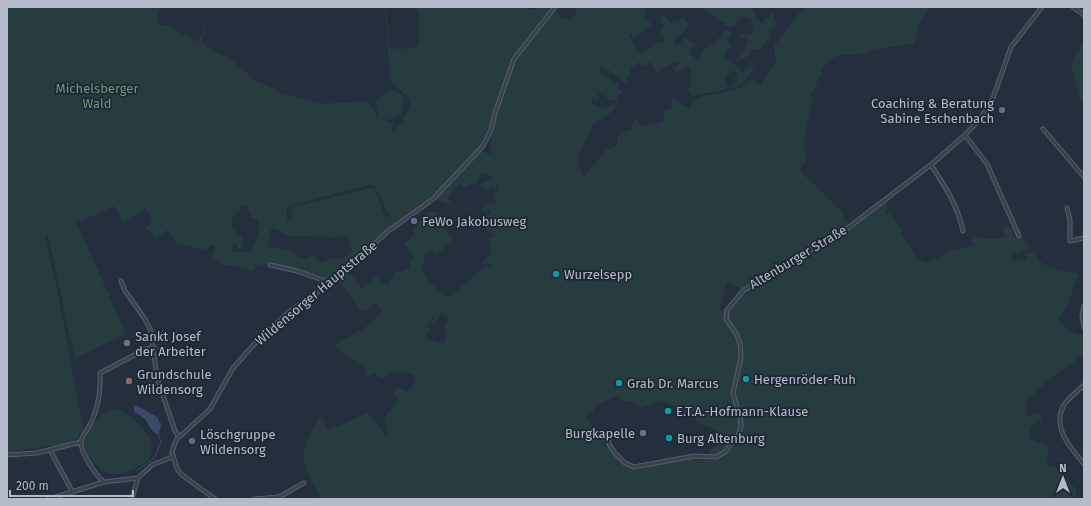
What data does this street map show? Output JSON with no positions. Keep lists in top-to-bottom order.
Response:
{
  "streets": {
    "street": ["Altenburger Straße", "Wildensorger Hauptstraße"]
  },
  "parks": ["Michelsberger Wald"],
  "places": [
    "Coaching & Beratung Sabine Eschenbach",
    "FeWo Jakobusweg",
    "Wurzelsepp",
    "Sankt Josef der Arbeiter",
    "Hergenröder-Ruh",
    "Grundschule Wildensorg",
    "Grab Dr. Marcus",
    "E.T.A.-Hofmann-Klause",
    "Burgkapelle",
    "Burg Altenburg",
    "Löschgruppe Wildensorg"
  ],
  "scale_bar": "200 m",
  "north": "top"
}
